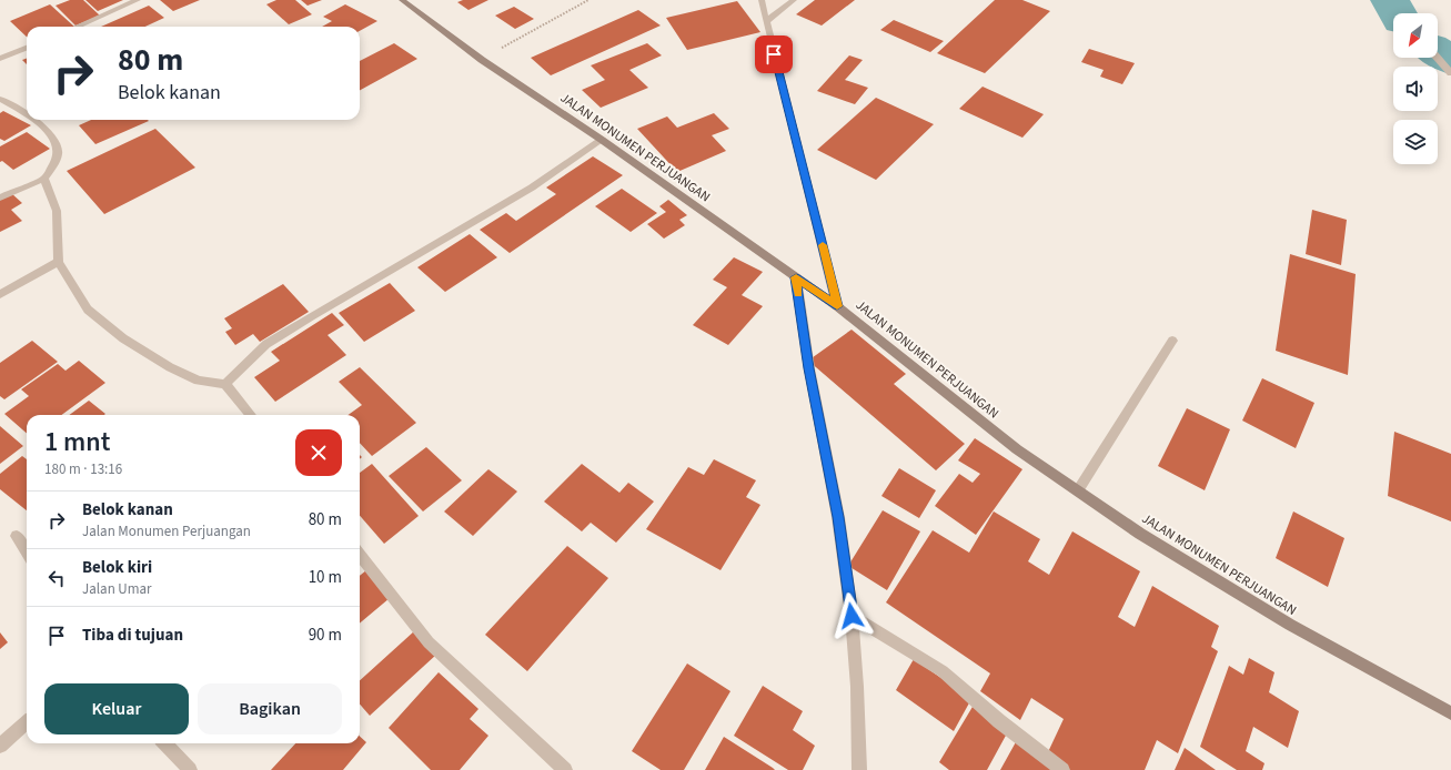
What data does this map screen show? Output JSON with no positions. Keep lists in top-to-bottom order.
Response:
{
  "streets": {
    "street": ["JALAN MONUMEN PERJUANGAN"]
  },
  "north": "bottom left",
  "page": {
    "turn": ["80 m", "Belok kanan"],
    "heading": ["1 mnt", "180 m · 13:16"],
    "list": [
      {
        "name": "Belok kanan",
        "note": "Jalan Monumen Perjuangan",
        "value": "80 m"
      },
      {
        "name": "Belok kiri",
        "note": "Jalan Umar",
        "value": "10 m"
      },
      {
        "name": "Tiba di tujuan",
        "value": "90 m"
      }
    ],
    "buttons": ["Keluar", "Bagikan"]
  }
}
